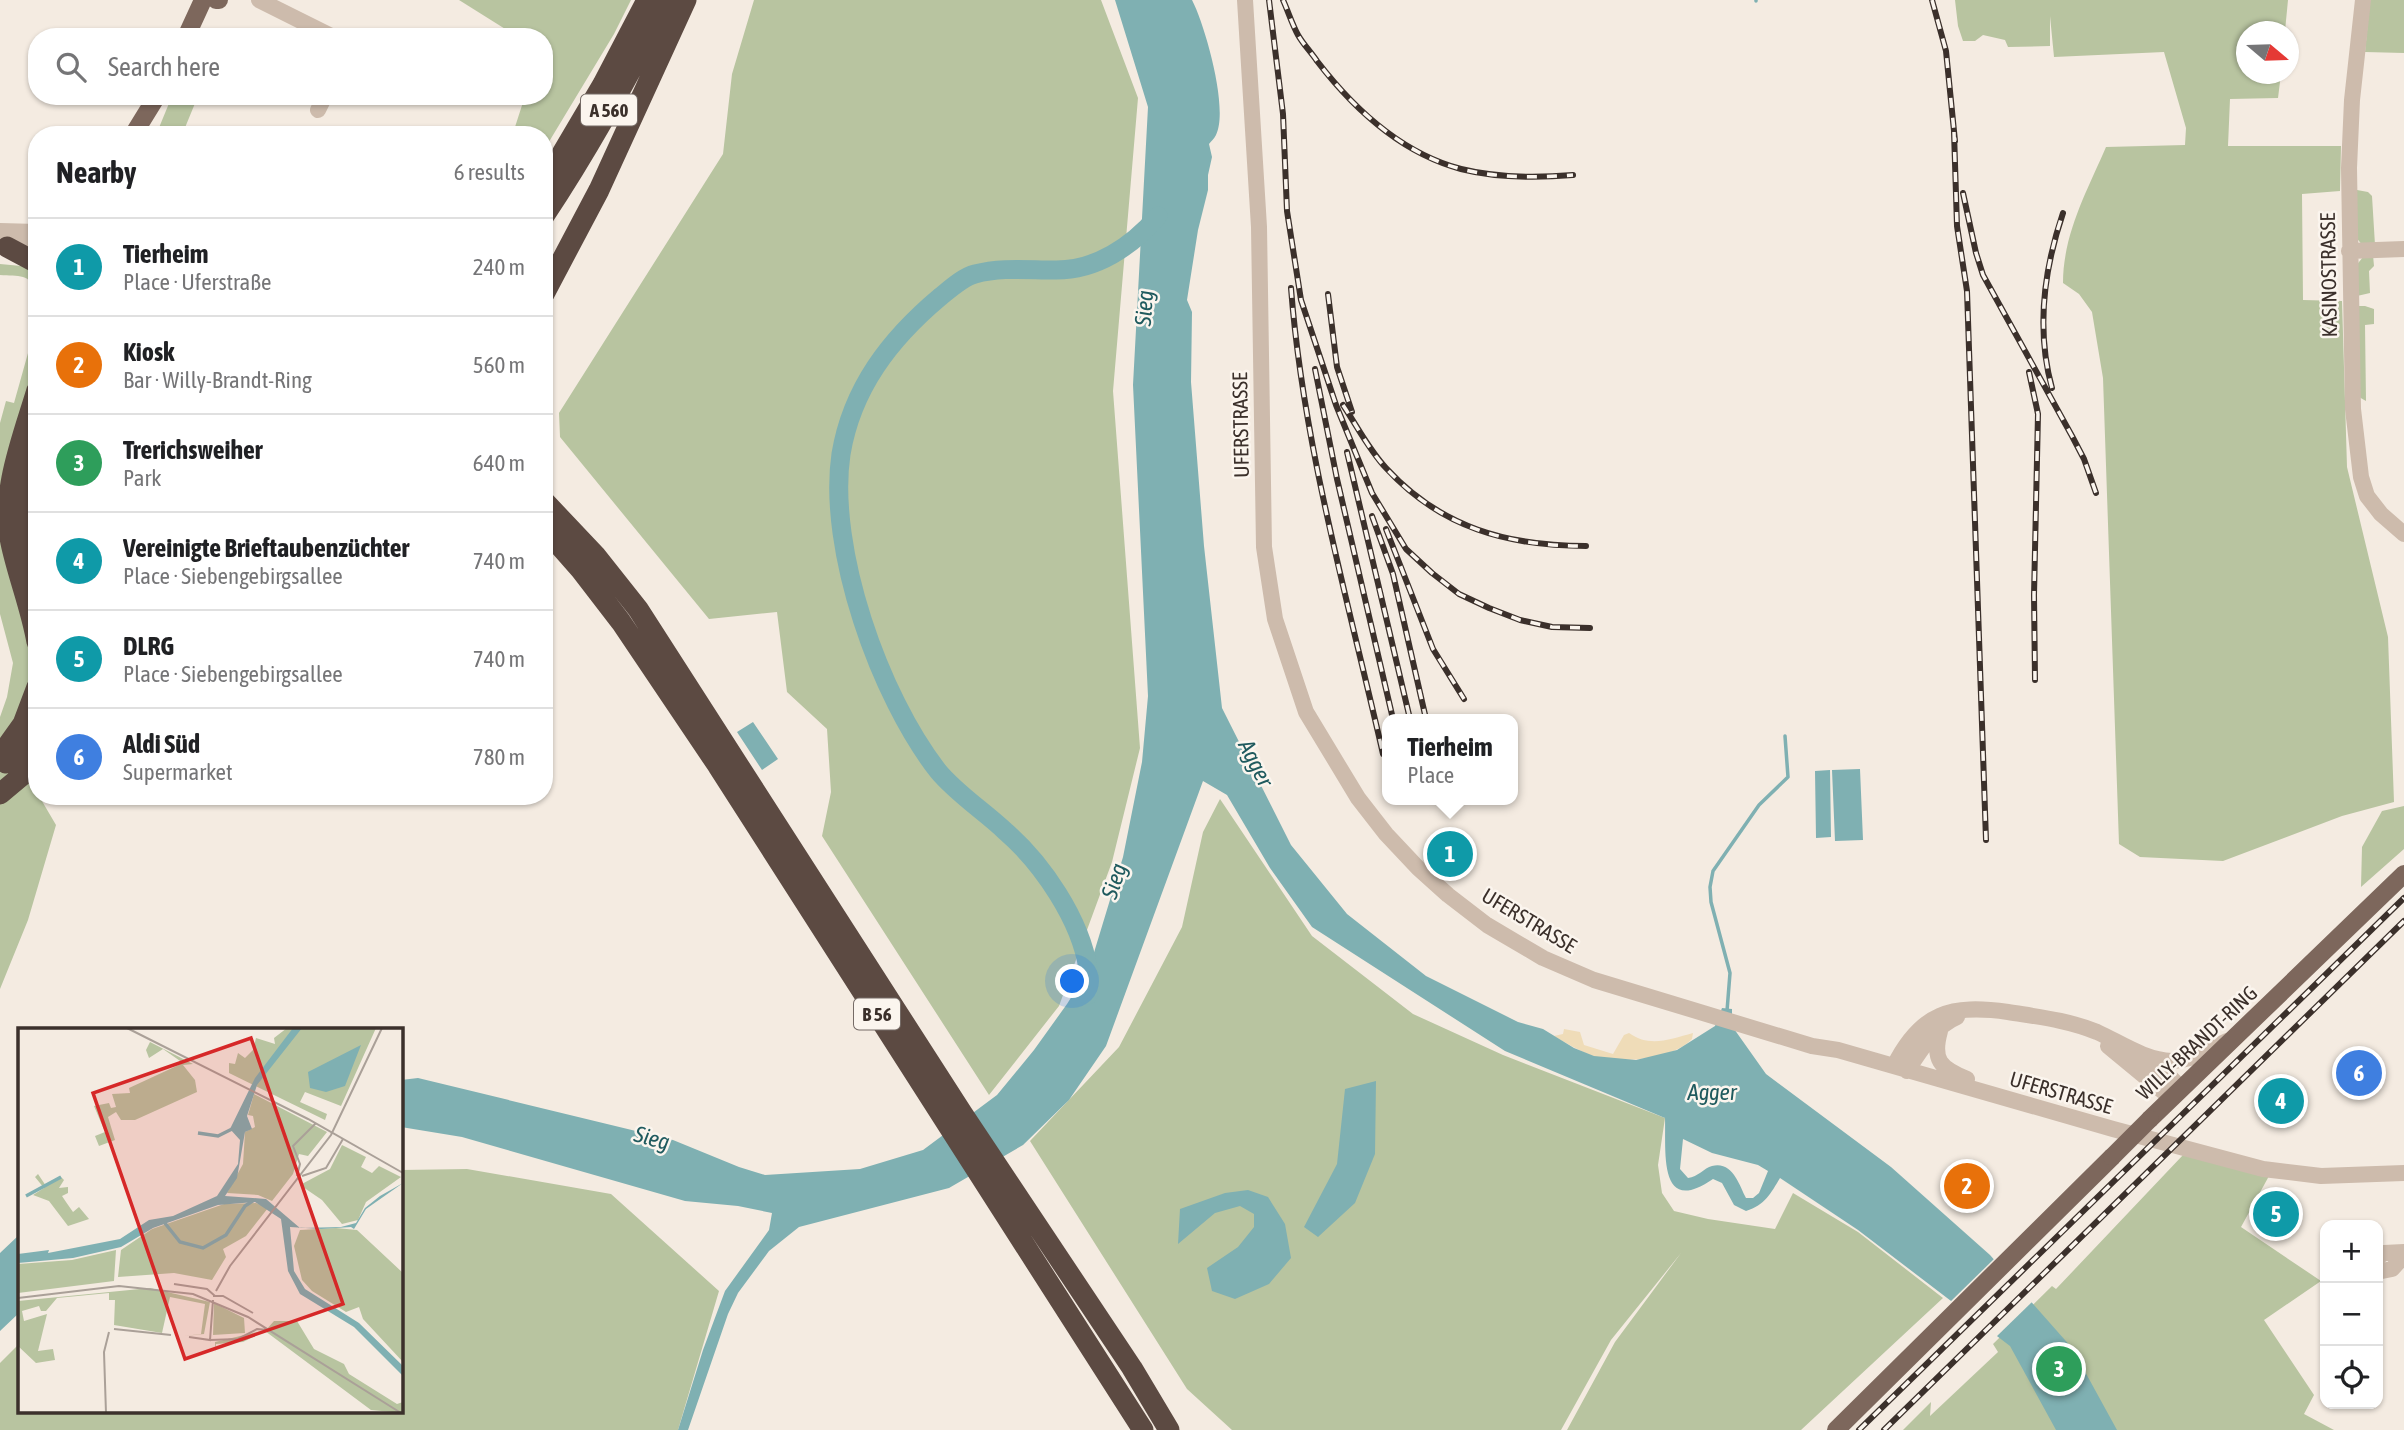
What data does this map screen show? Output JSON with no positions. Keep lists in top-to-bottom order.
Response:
{
  "streets": {
    "highway": ["A 560", "B 56"],
    "main road": ["WILLY-BRANDT-RING"],
    "street": ["KASINOSTRASSE", "UFERSTRASSE"]
  },
  "water": ["Sieg", "Agger"],
  "north": "right",
  "page": {
    "search": "Search here",
    "heading": ["Nearby", "6 results"],
    "list": [
      {
        "mark": "1",
        "name": "Tierheim",
        "note": "Place · Uferstraße",
        "value": "240 m"
      },
      {
        "mark": "2",
        "name": "Kiosk",
        "note": "Bar · Willy-Brandt-Ring",
        "value": "560 m"
      },
      {
        "mark": "3",
        "name": "Trerichsweiher",
        "note": "Park",
        "value": "640 m"
      },
      {
        "mark": "4",
        "name": "Vereinigte Brieftaubenzüchter",
        "note": "Place · Siebengebirgsallee",
        "value": "740 m"
      },
      {
        "mark": "5",
        "name": "DLRG",
        "note": "Place · Siebengebirgsallee",
        "value": "740 m"
      },
      {
        "mark": "6",
        "name": "Aldi Süd",
        "note": "Supermarket",
        "value": "780 m"
      }
    ],
    "popup": ["Tierheim", "Place"],
    "pins": [
      "1",
      "6",
      "4",
      "2",
      "5",
      "3"
    ],
    "map_buttons": ["+", "−"]
  }
}
